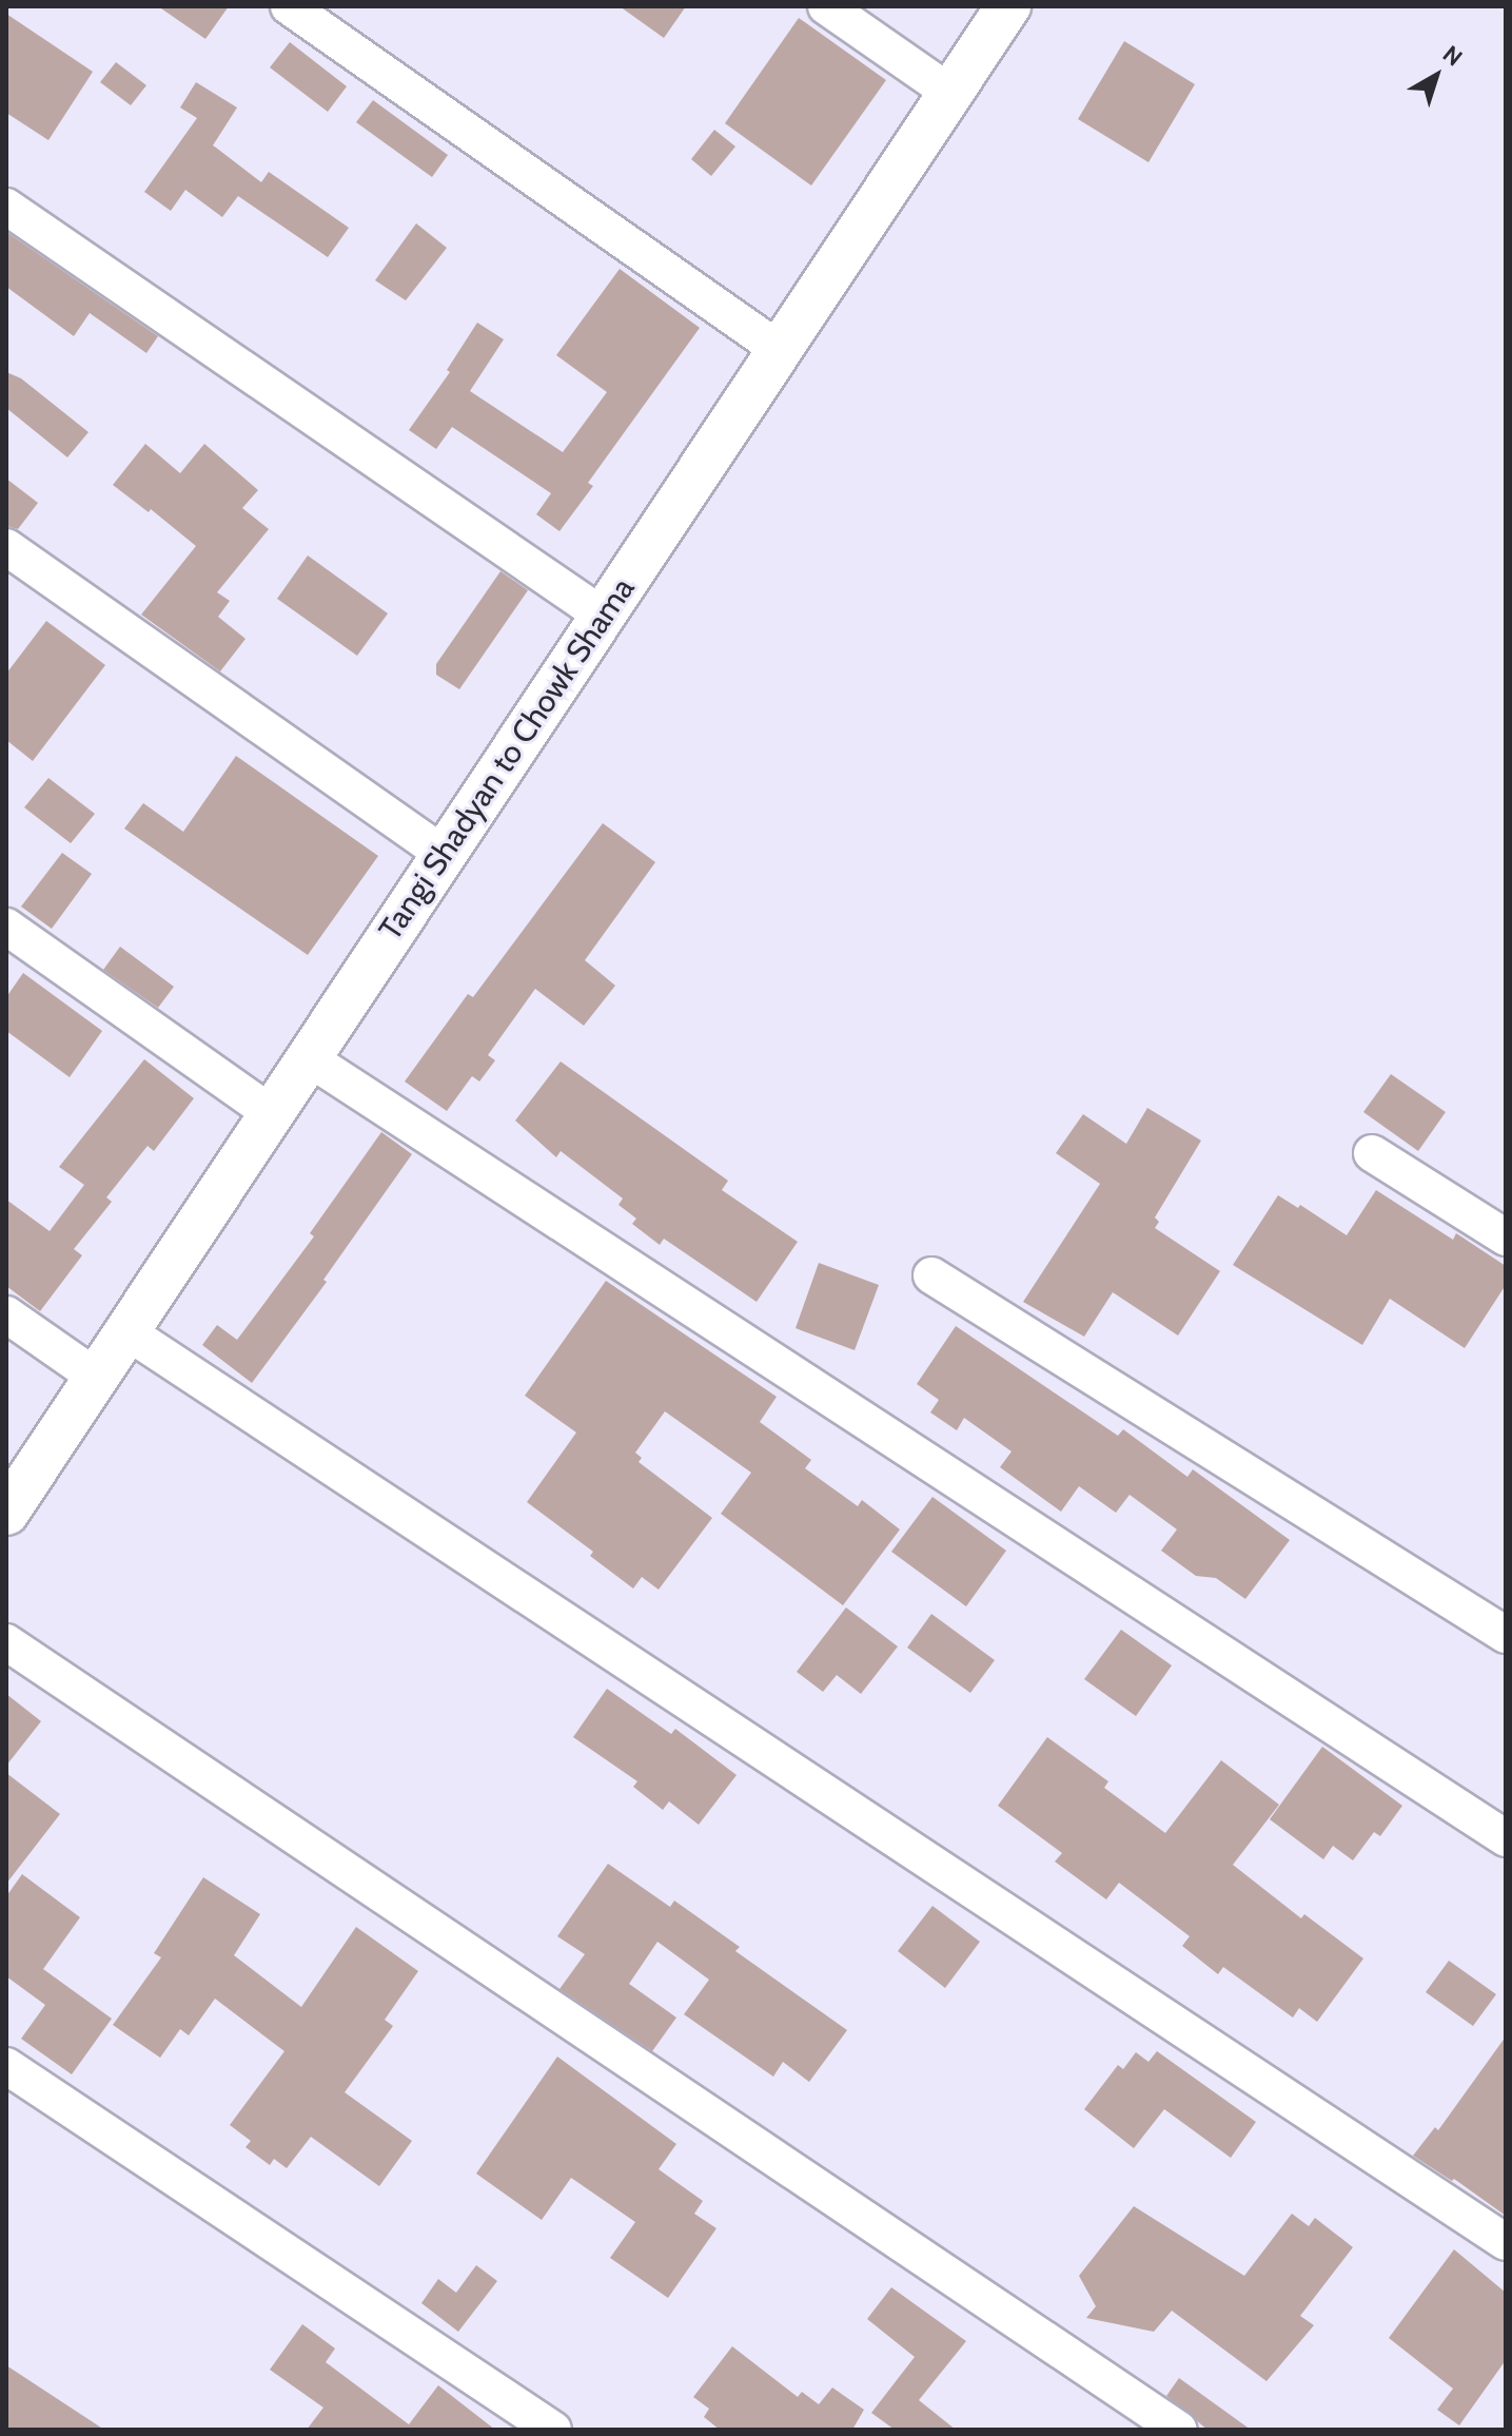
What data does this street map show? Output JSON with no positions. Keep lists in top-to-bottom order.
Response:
{
  "streets": {
    "main road": ["Tangi Shadyan to Chowk Shama"]
  },
  "north": "top right"
}
